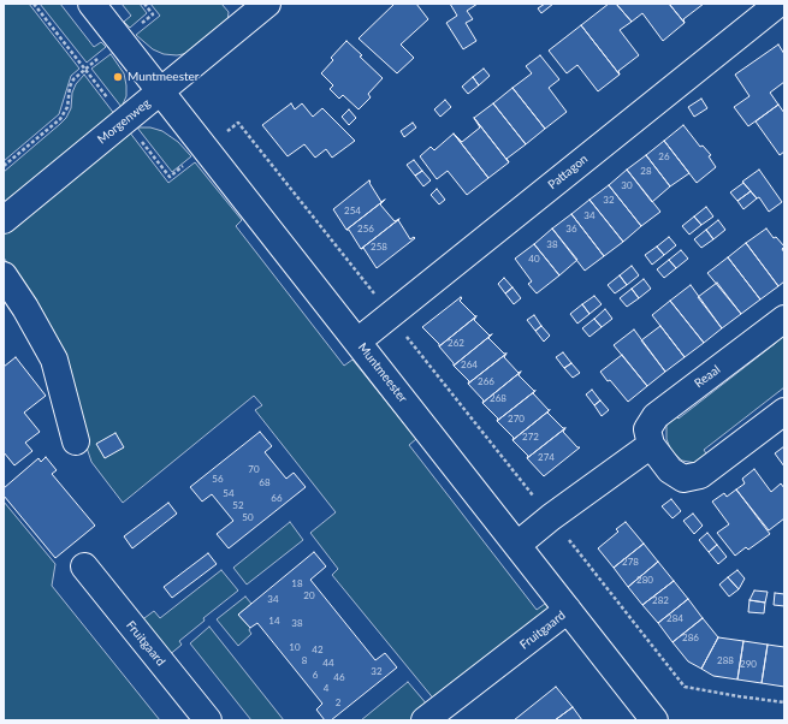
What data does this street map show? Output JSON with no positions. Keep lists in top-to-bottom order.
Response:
{
  "streets": {
    "street": [
      "Morgenweg",
      "Pattagon",
      "Muntmeester",
      "Reaal",
      "Fruitgaard"
    ]
  },
  "crossings": [
    ["Morgenweg", "Muntmeester"],
    ["Pattagon", "Muntmeester"],
    ["Muntmeester", "Fruitgaard"]
  ],
  "places": ["Muntmeester"],
  "house_numbers": [
    "26",
    "28",
    "30",
    "32",
    "254",
    "34",
    "256",
    "36",
    "38",
    "258",
    "40",
    "262",
    "264",
    "266",
    "268",
    "270",
    "272",
    "274",
    "70",
    "56",
    "68",
    "54",
    "66",
    "52",
    "50",
    "278",
    "280",
    "18",
    "20",
    "34",
    "282",
    "284",
    "14",
    "38",
    "286",
    "10",
    "42",
    "8",
    "288",
    "44",
    "290",
    "32",
    "6",
    "46",
    "4",
    "2"
  ]
}
